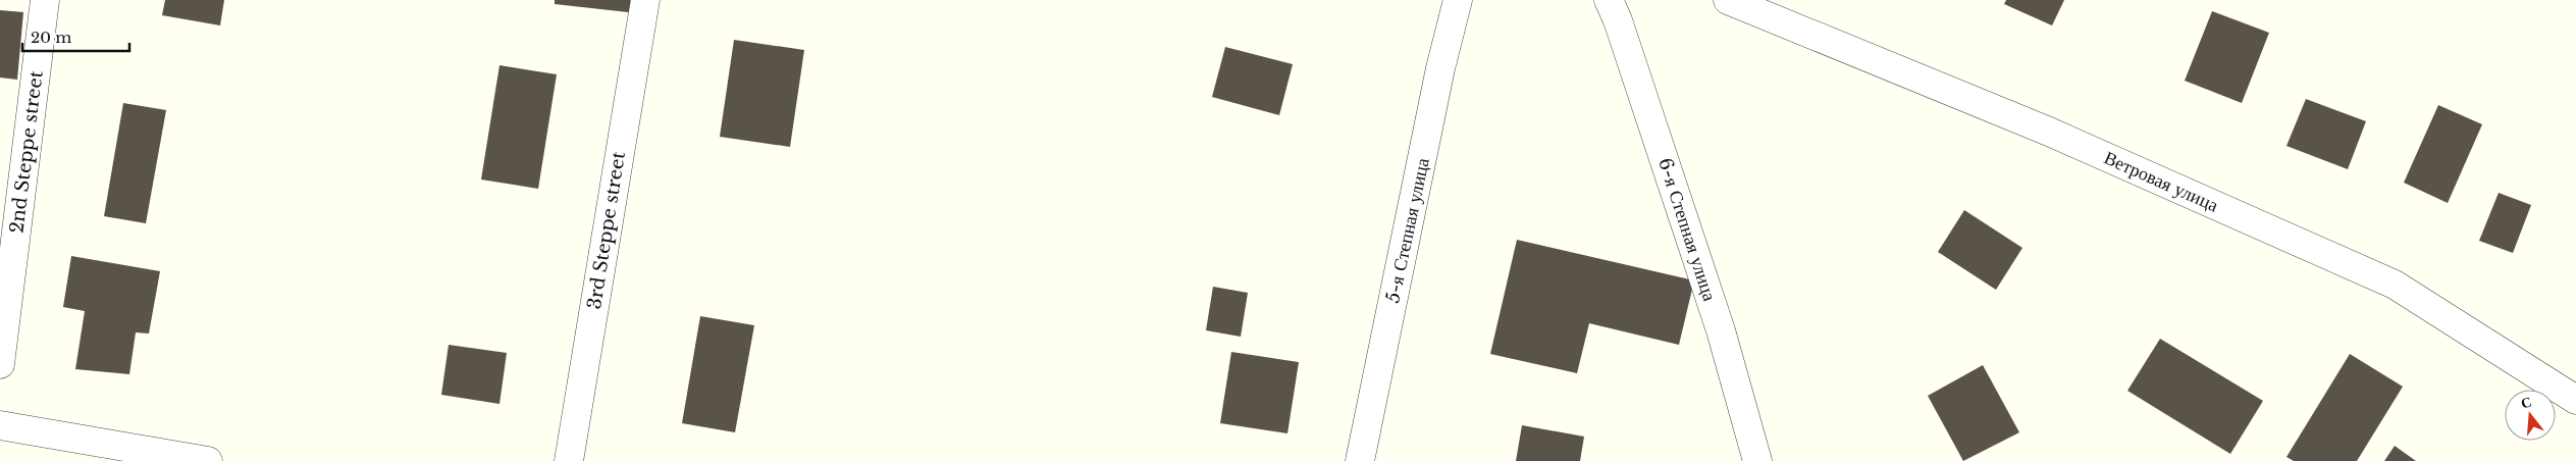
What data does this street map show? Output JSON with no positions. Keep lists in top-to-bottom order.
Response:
{
  "streets": {
    "street": [
      "2nd Steppe street",
      "Ветровая улица",
      "6-я Степная улица",
      "3rd Steppe street",
      "5-я Степная улица"
    ]
  },
  "scale_bar": "20 m",
  "north": "top"
}
